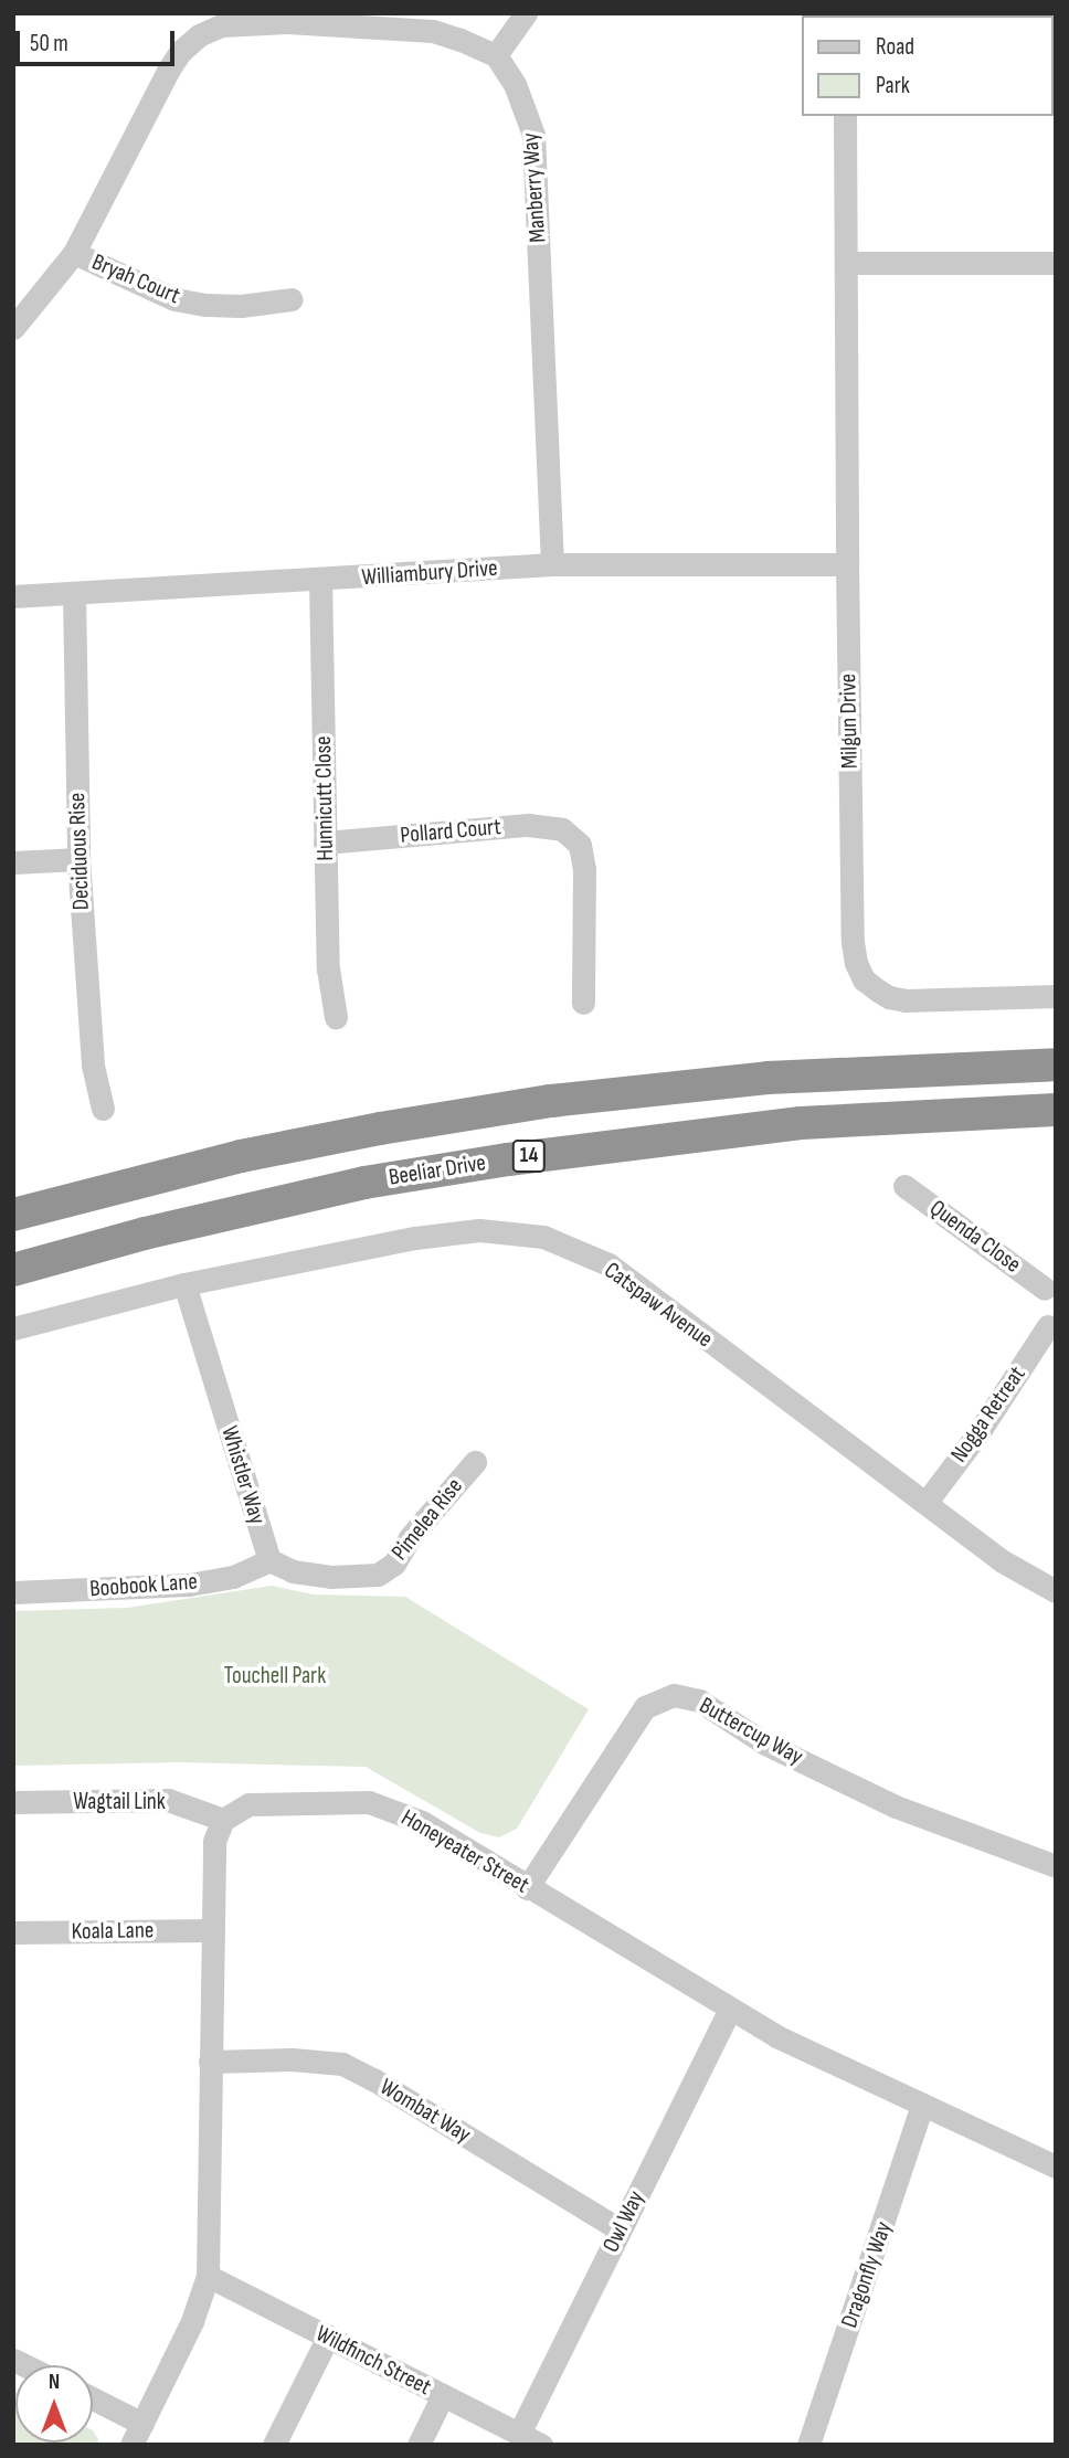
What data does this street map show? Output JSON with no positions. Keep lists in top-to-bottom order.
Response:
{
  "streets": {
    "highway": ["14", "Beeliar Drive"],
    "street": [
      "Manberry Way",
      "Bryah Court",
      "Williambury Drive",
      "Milgun Drive",
      "Hunnicutt Close",
      "Pollard Court",
      "Deciduous Rise",
      "Quenda Close",
      "Catspaw Avenue",
      "Nogga Retreat",
      "Whistler Way",
      "Pimelea Rise",
      "Boobook Lane",
      "Buttercup Way",
      "Wagtail Link",
      "Honeyeater Street",
      "Koala Lane",
      "Wombat Way",
      "Owl Way",
      "Dragonfly Way",
      "Wildfinch Street"
    ]
  },
  "crossings": [
    ["Manberry Way", "Williambury Drive"],
    ["Williambury Drive", "Milgun Drive"],
    ["Williambury Drive", "Hunnicutt Close"],
    ["Williambury Drive", "Deciduous Rise"],
    ["Hunnicutt Close", "Pollard Court"],
    ["Catspaw Avenue", "Nogga Retreat"],
    ["Catspaw Avenue", "Whistler Way"],
    ["Whistler Way", "Pimelea Rise"],
    ["Whistler Way", "Boobook Lane"],
    ["Pimelea Rise", "Boobook Lane"],
    ["Buttercup Way", "Honeyeater Street"],
    ["Wagtail Link", "Honeyeater Street"],
    ["Honeyeater Street", "Owl Way"],
    ["Honeyeater Street", "Dragonfly Way"],
    ["Wombat Way", "Owl Way"],
    ["Owl Way", "Wildfinch Street"]
  ],
  "parks": ["Touchell Park"],
  "legend": ["Road", "Park"],
  "scale_bar": "50 m",
  "north": "top"
}
